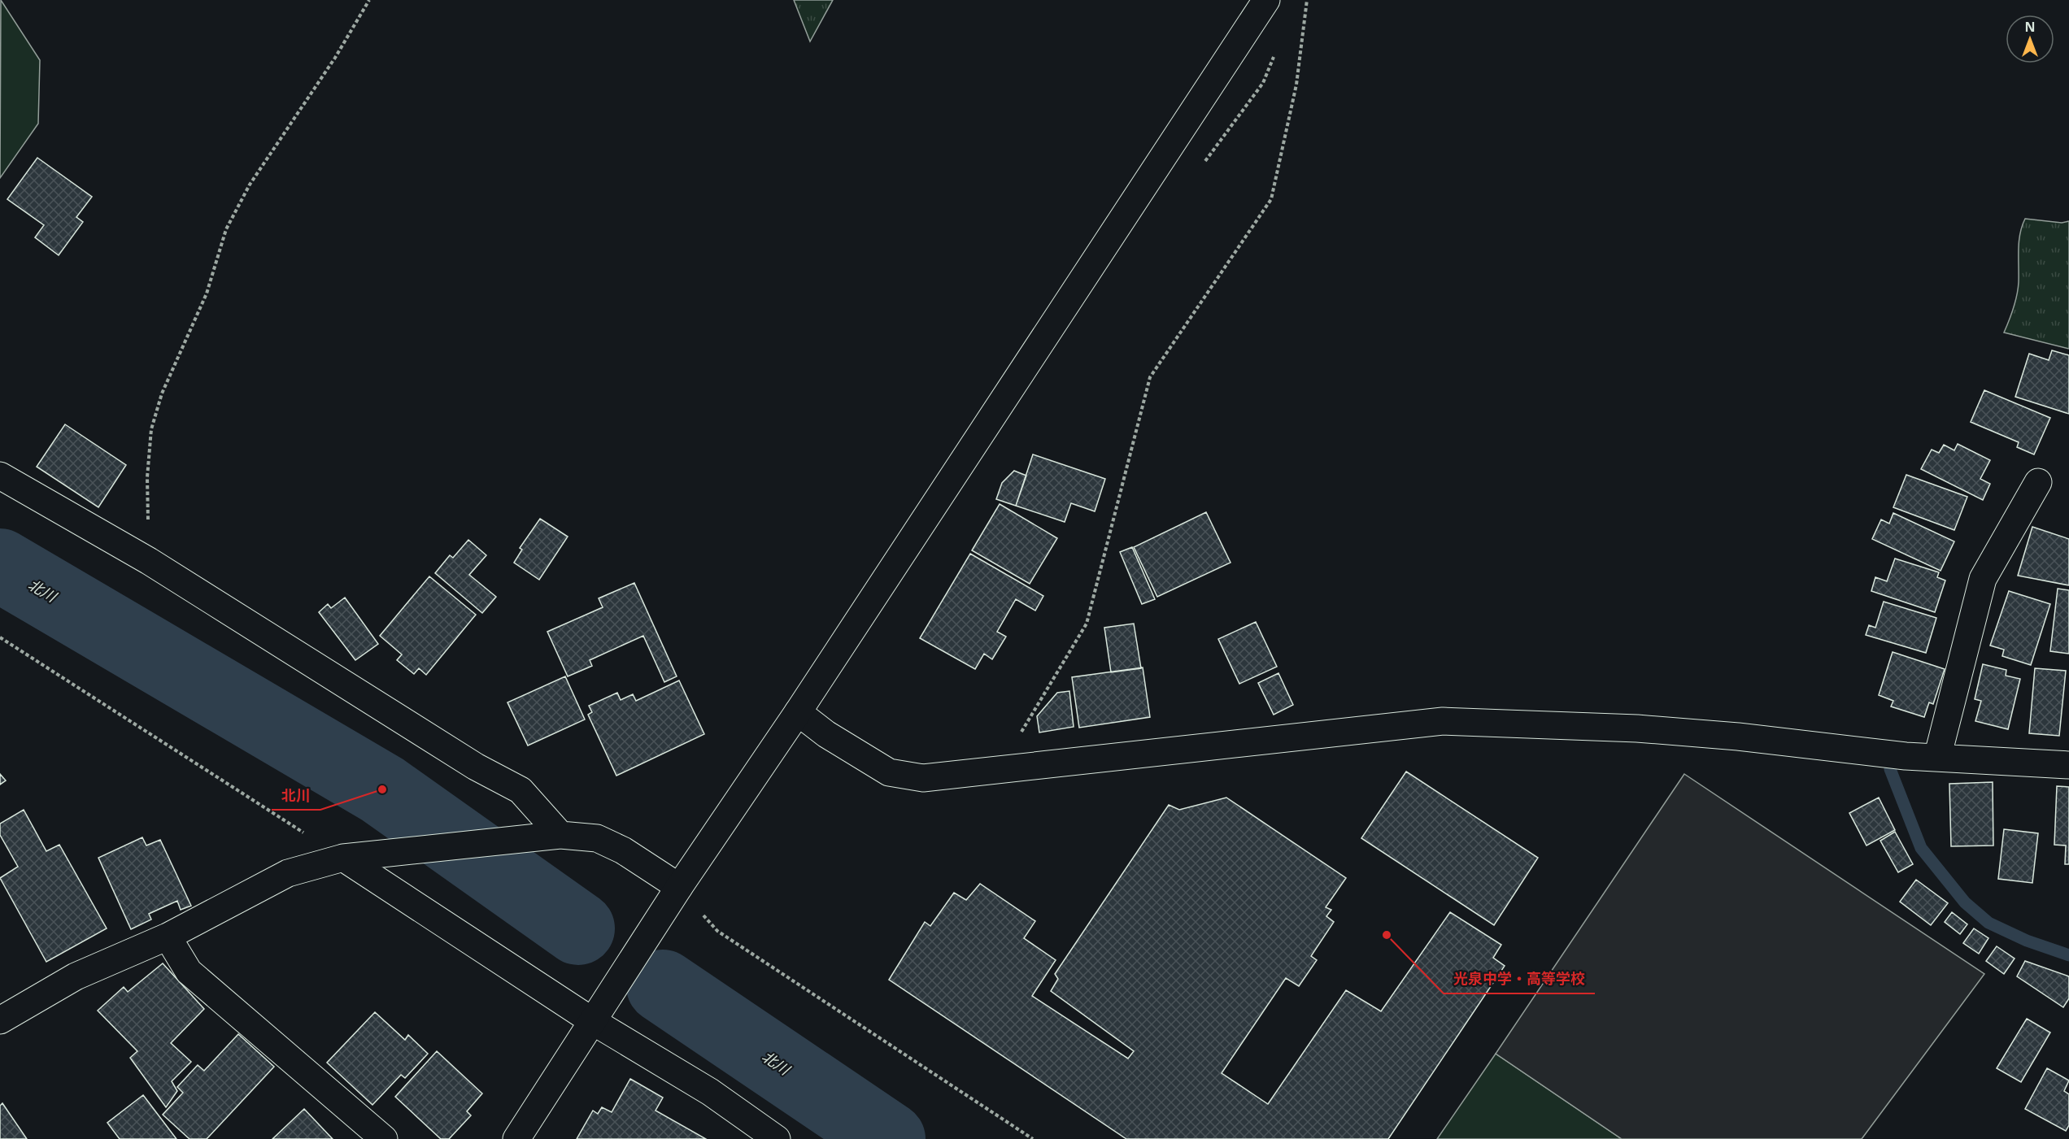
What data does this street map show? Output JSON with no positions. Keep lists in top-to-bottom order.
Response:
{
  "water": ["北川"],
  "places": ["北川", "光泉中学・高等学校"],
  "north": "top"
}
